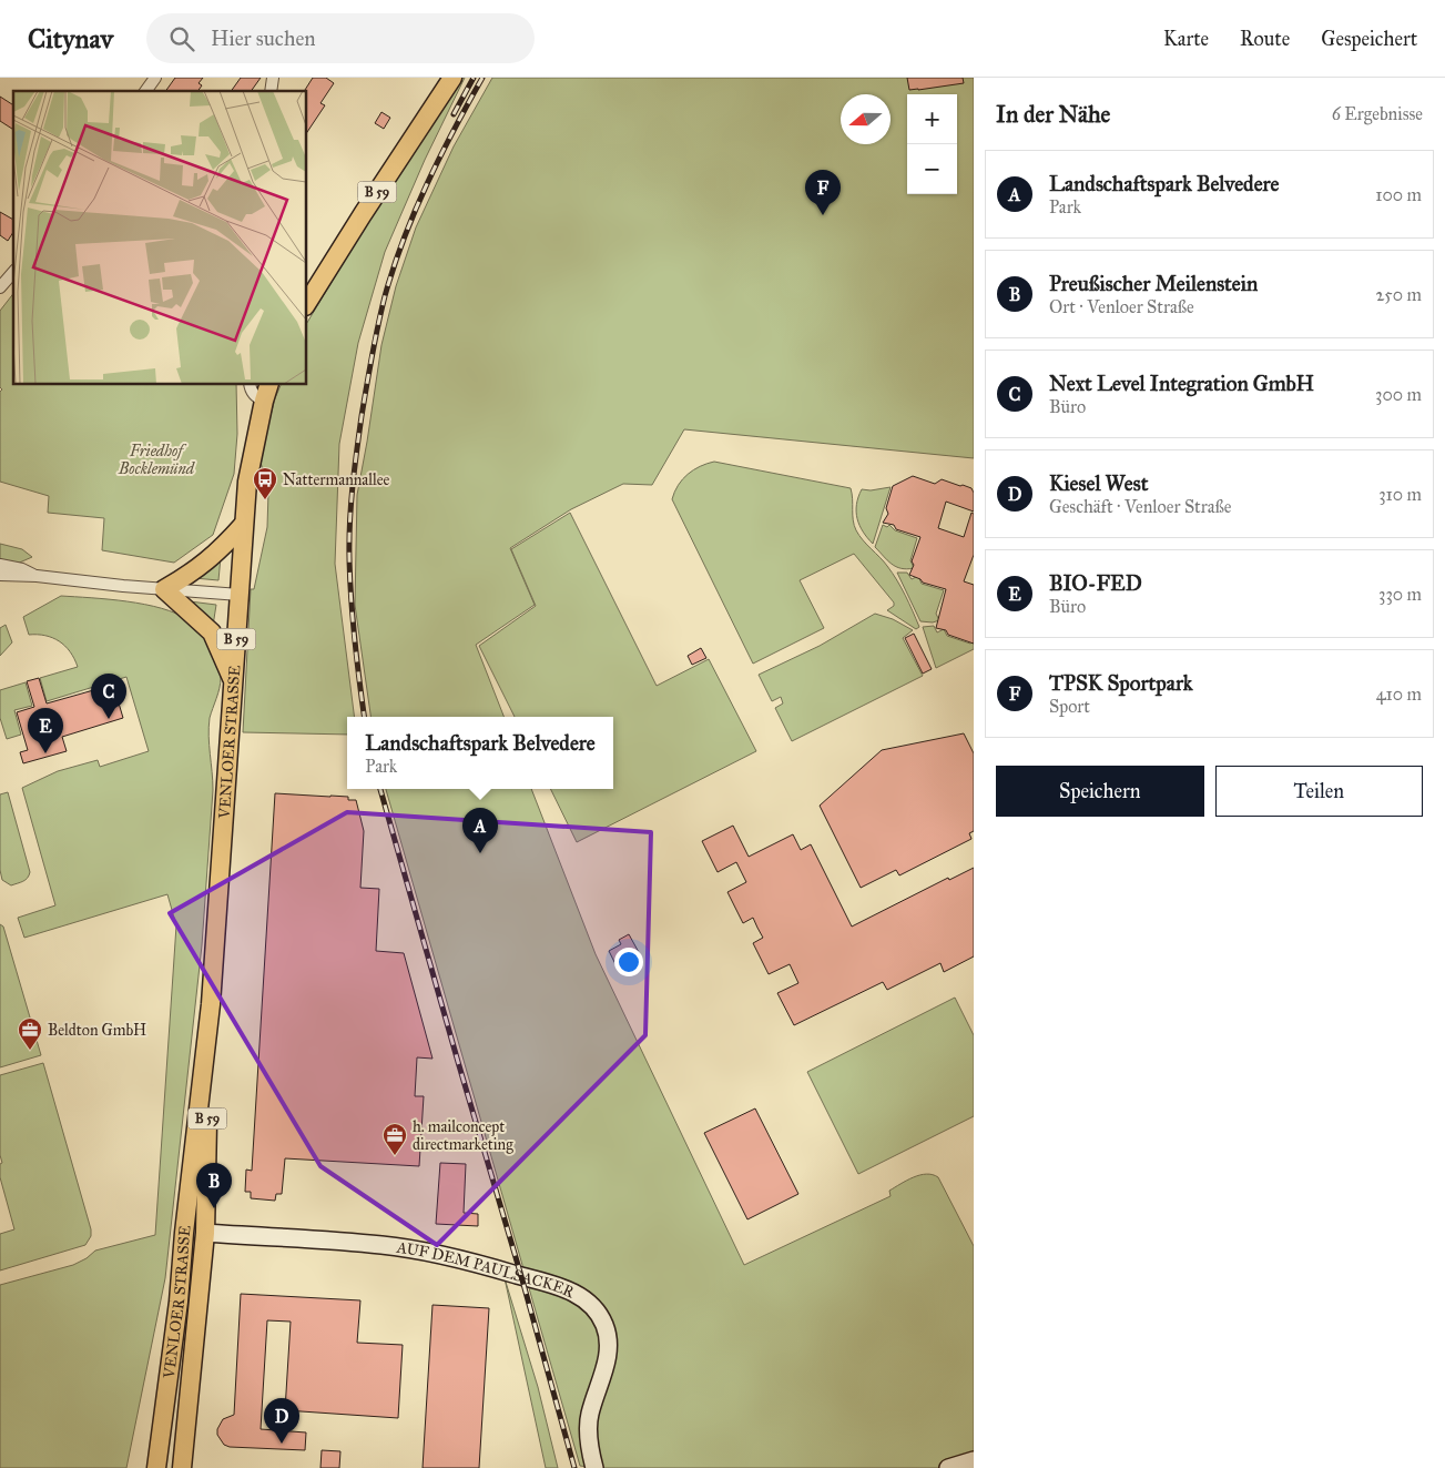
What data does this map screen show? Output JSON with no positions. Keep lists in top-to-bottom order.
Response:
{
  "streets": {
    "main road": ["B 59", "VENLOER STRASSE"],
    "street": ["AUF DEM PAULSACKER"]
  },
  "crossings": [
    ["VENLOER STRASSE", "AUF DEM PAULSACKER"]
  ],
  "parks": ["Friedhof Bocklemünd"],
  "places": {
    "bus stop": ["Nattermannallee"],
    "office": ["Beldton GmbH", "h. mailconcept directmarketing"]
  },
  "north": "left",
  "page": {
    "header": "Citynav",
    "search": "Hier suchen",
    "nav": ["Karte", "Route", "Gespeichert"],
    "heading": ["In der Nähe", "6 Ergebnisse"],
    "map_buttons": ["+", "−"],
    "list": [
      {
        "mark": "A",
        "name": "Landschaftspark Belvedere",
        "note": "Park",
        "value": "100 m"
      },
      {
        "mark": "B",
        "name": "Preußischer Meilenstein",
        "note": "Ort · Venloer Straße",
        "value": "250 m"
      },
      {
        "mark": "C",
        "name": "Next Level Integration GmbH",
        "note": "Büro",
        "value": "300 m"
      },
      {
        "mark": "D",
        "name": "Kiesel West",
        "note": "Geschäft · Venloer Straße",
        "value": "310 m"
      },
      {
        "mark": "E",
        "name": "BIO-FED",
        "note": "Büro",
        "value": "330 m"
      },
      {
        "mark": "F",
        "name": "TPSK Sportpark",
        "note": "Sport",
        "value": "410 m"
      }
    ],
    "pins": [
      "F",
      "C",
      "E",
      "A",
      "B",
      "D"
    ],
    "popup": ["Landschaftspark Belvedere", "Park"],
    "buttons": ["Speichern", "Teilen"]
  }
}
